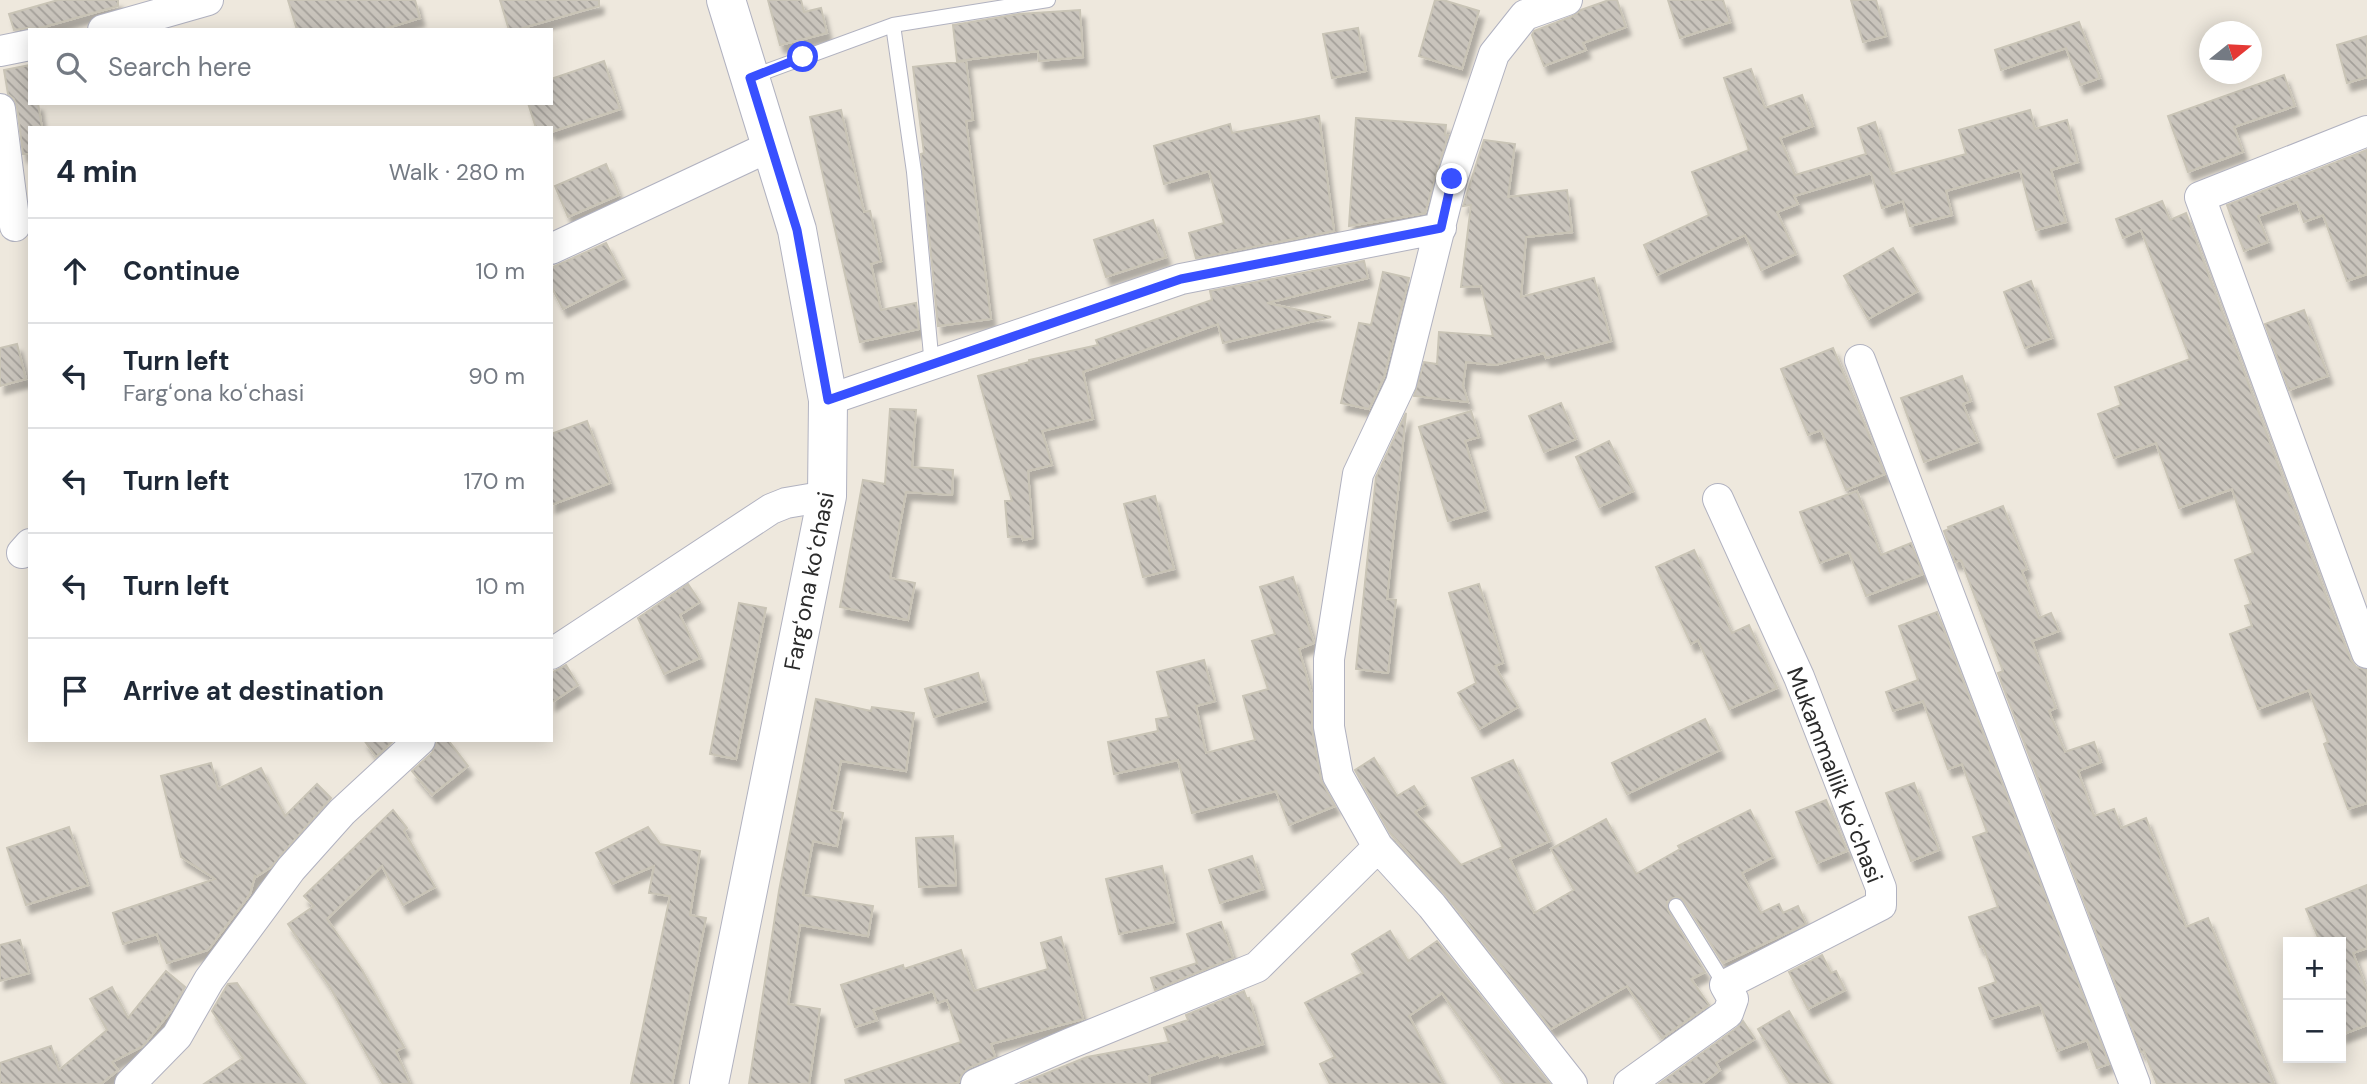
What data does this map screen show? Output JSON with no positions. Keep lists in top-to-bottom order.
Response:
{
  "streets": {
    "street": ["Fargʻona koʻchasi", "Mukammallik koʻchasi"]
  },
  "north": "right",
  "page": {
    "search": "Search here",
    "heading": ["4 min", "Walk · 280 m"],
    "list": [
      ["Continue", "10 m"],
      ["Turn left", "Fargʻona koʻchasi", "90 m"],
      ["Turn left", "170 m"],
      ["Turn left", "10 m"],
      "Arrive at destination"
    ],
    "map_buttons": ["+", "−"]
  }
}
